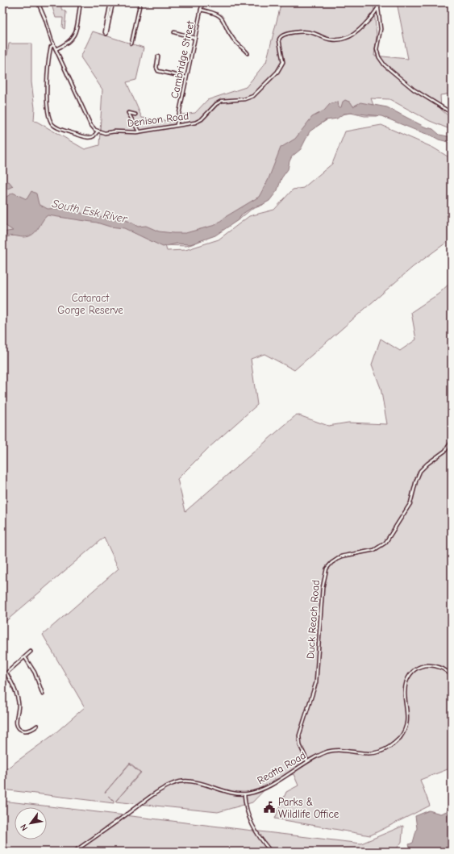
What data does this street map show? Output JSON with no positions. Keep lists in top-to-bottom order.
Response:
{
  "streets": {
    "street": [
      "Cambridge Street",
      "Denison Road",
      "Duck Reach Road",
      "Reatta Road"
    ]
  },
  "crossings": [
    ["Cambridge Street", "Denison Road"],
    ["Duck Reach Road", "Reatta Road"]
  ],
  "water": ["South Esk River"],
  "parks": ["Cataract Gorge Reserve"],
  "places": {
    "public building": ["Parks & Wildlife Office"]
  },
  "north": "bottom left"
}
